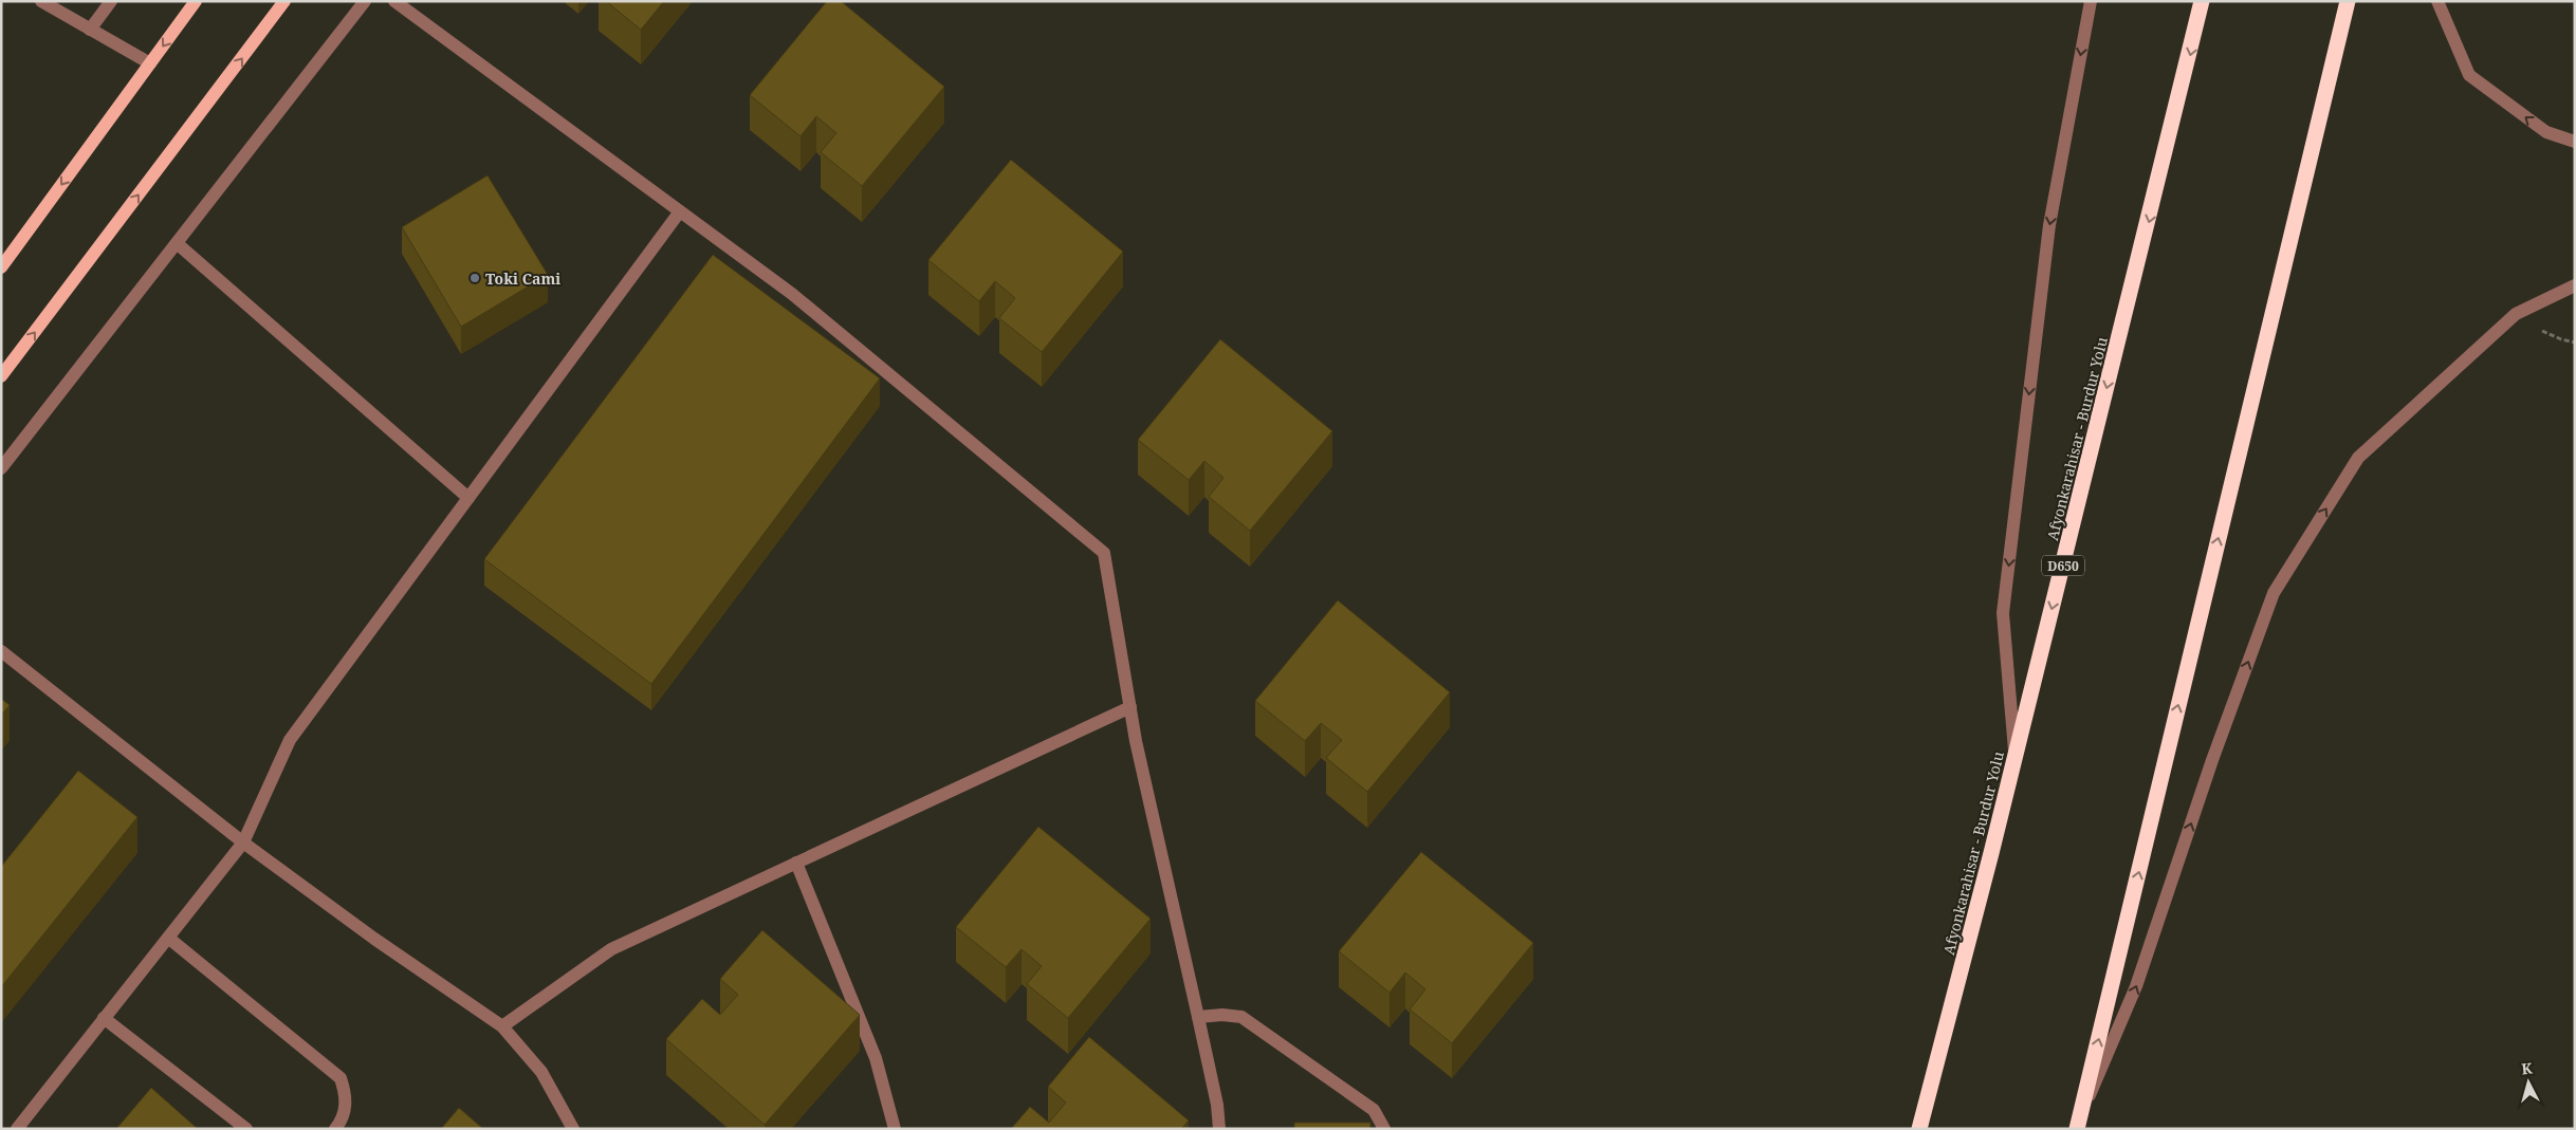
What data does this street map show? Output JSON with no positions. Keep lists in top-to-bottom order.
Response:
{
  "streets": {
    "highway": ["Afyonkarahisar - Burdur Yolu", "D650"]
  },
  "places": ["Toki Cami"],
  "north": "top"
}
